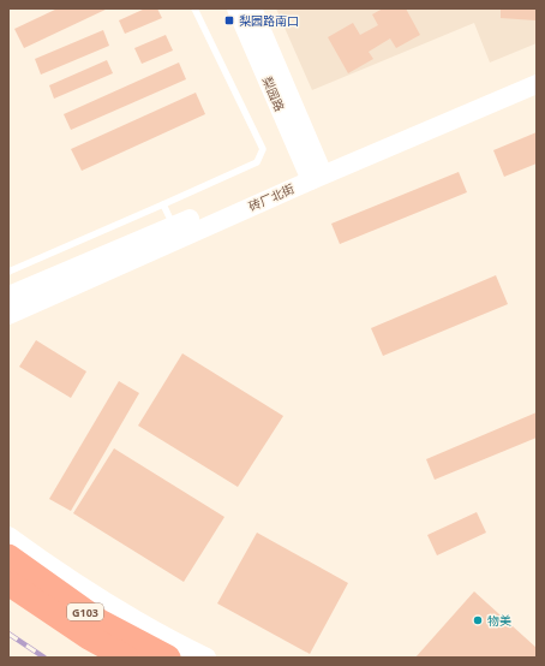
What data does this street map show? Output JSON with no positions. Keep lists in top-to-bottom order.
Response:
{
  "streets": {
    "highway": ["G103"],
    "street": ["梨园路", "砖厂北街"]
  },
  "crossings": [
    ["梨园路", "砖厂北街"]
  ],
  "places": {
    "transit": ["梨园路南口"],
    "other": ["物美"]
  }
}
